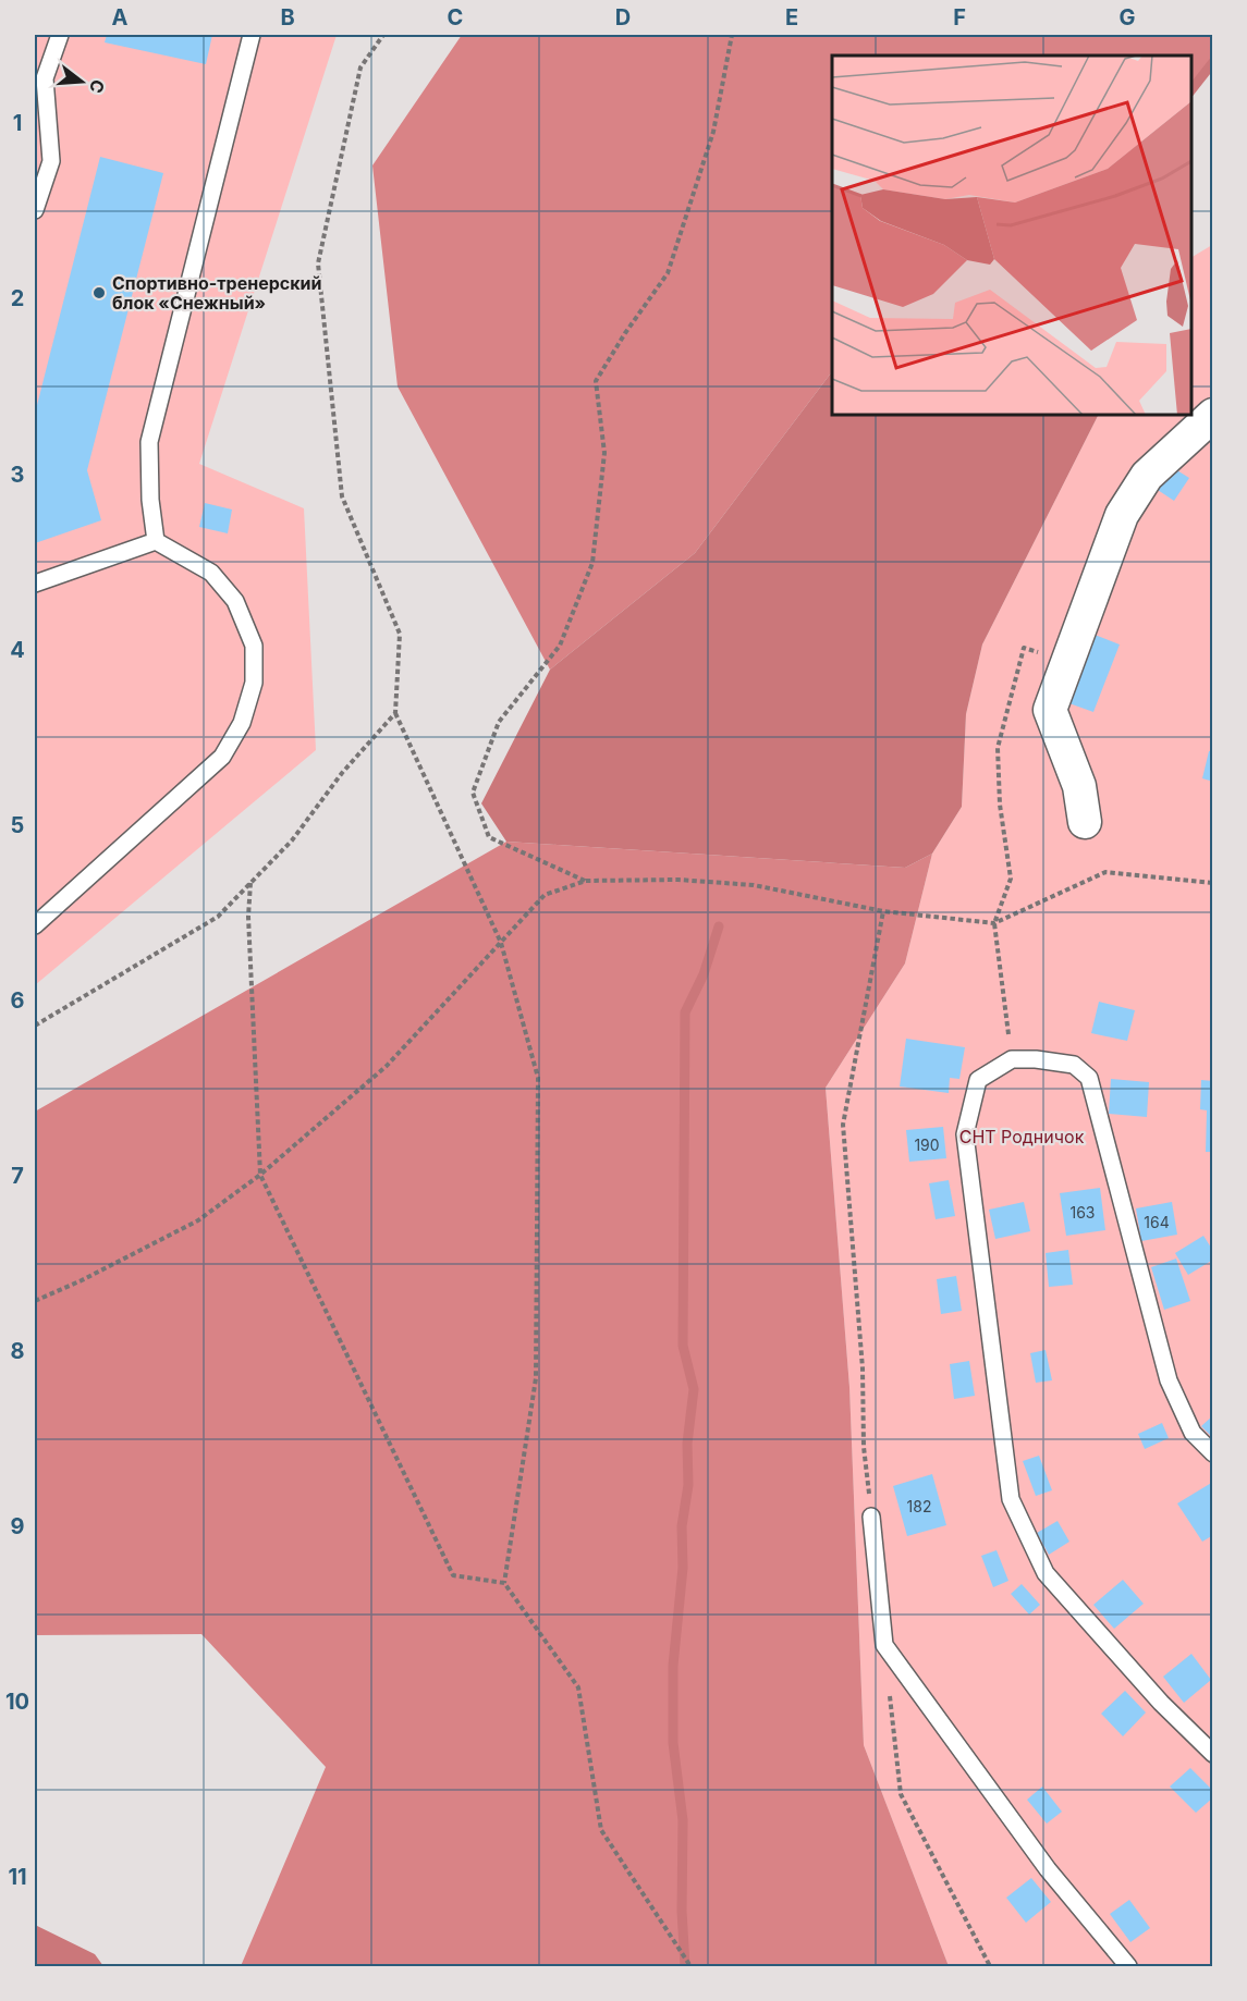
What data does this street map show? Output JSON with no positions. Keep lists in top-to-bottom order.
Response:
{
  "parks": ["СНТ Родничок"],
  "places": ["Спортивно-тренерский блок «Снежный»"],
  "house_numbers": [
    "190",
    "163",
    "164",
    "182"
  ],
  "north": "right",
  "grid": {
    "columns": [
      "A",
      "B",
      "C",
      "D",
      "E",
      "F",
      "G"
    ],
    "rows": [
      "1",
      "2",
      "3",
      "4",
      "5",
      "6",
      "7",
      "8",
      "9",
      "10",
      "11"
    ]
  }
}
